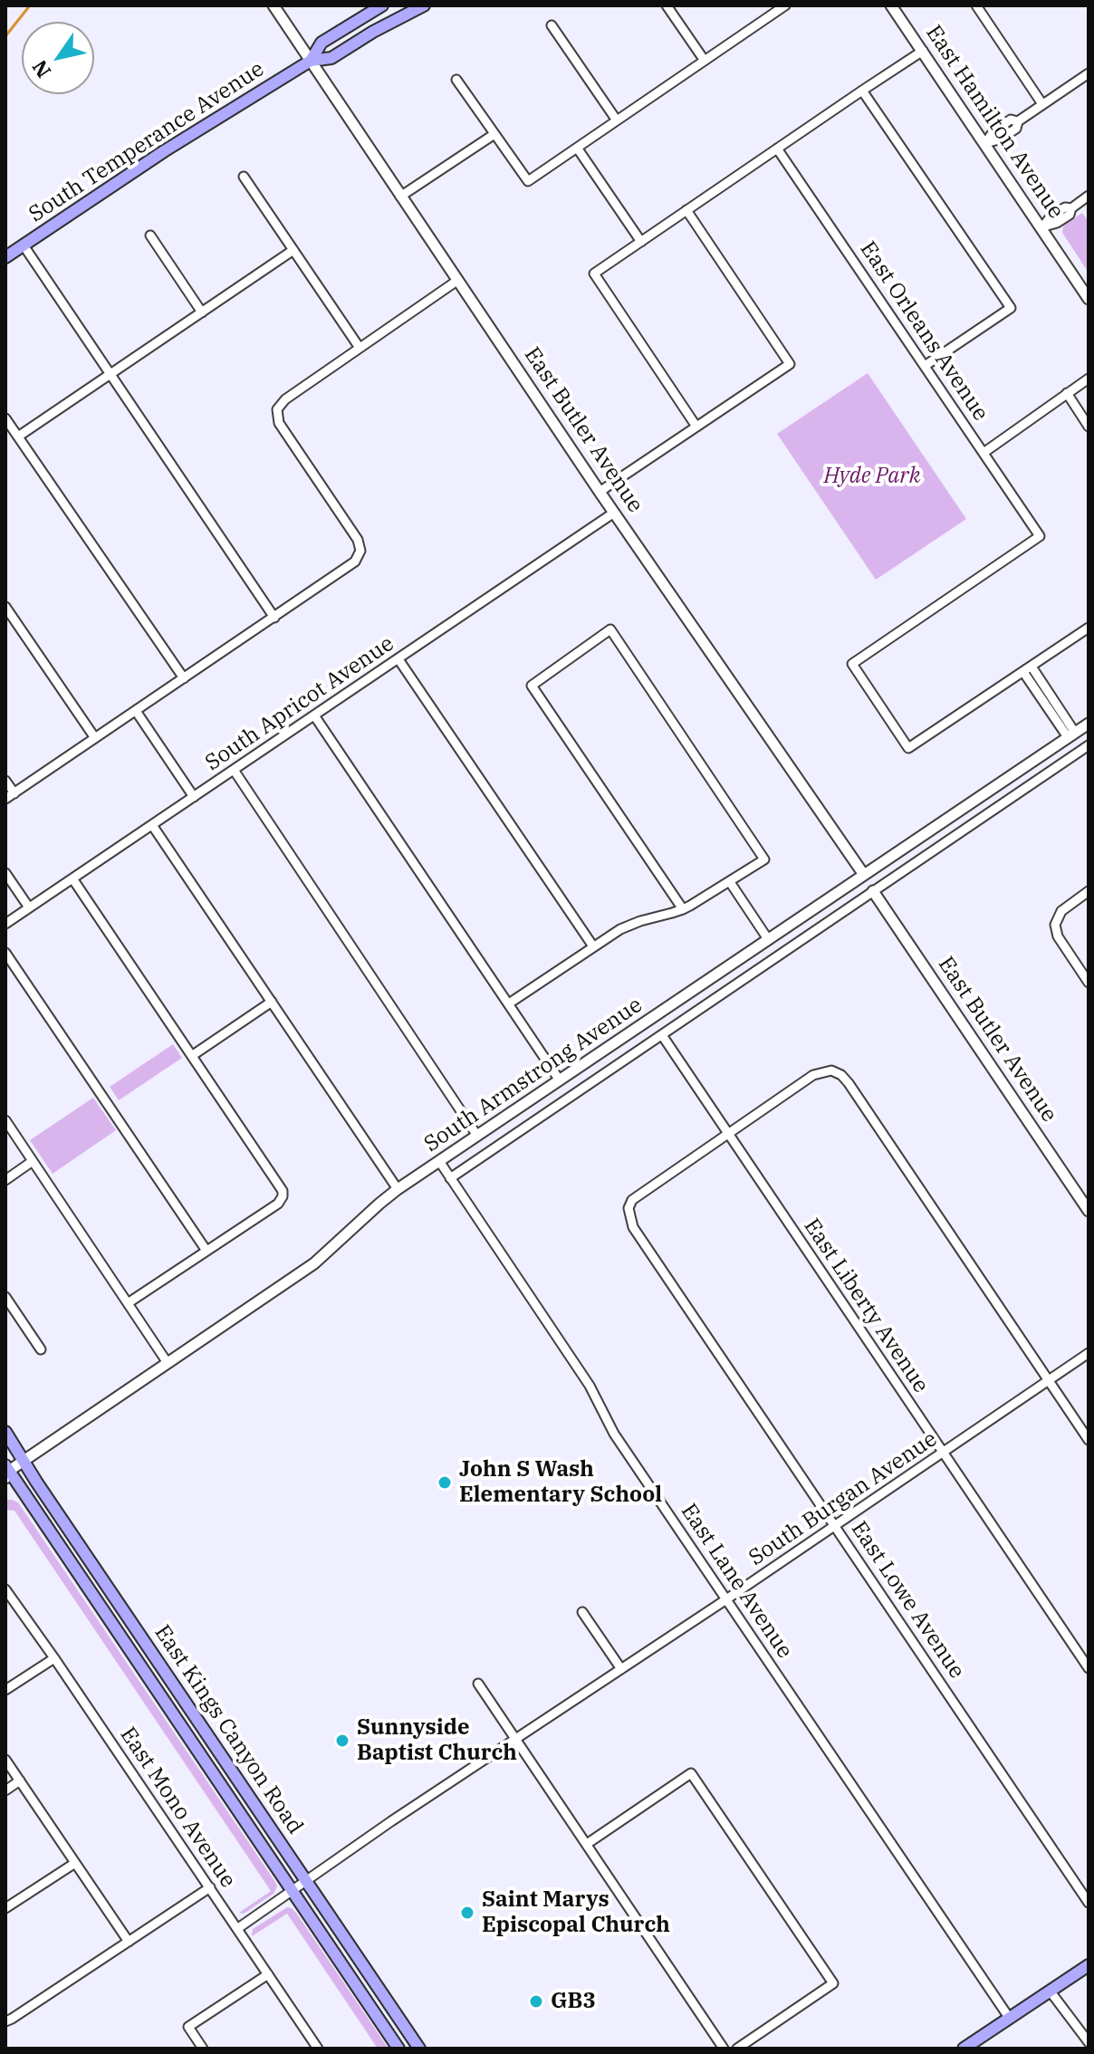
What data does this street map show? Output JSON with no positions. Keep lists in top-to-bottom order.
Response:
{
  "streets": {
    "main road": ["South Temperance Avenue", "East Kings Canyon Road"],
    "street": [
      "East Hamilton Avenue",
      "East Orleans Avenue",
      "East Butler Avenue",
      "South Apricot Avenue",
      "South Armstrong Avenue",
      "East Liberty Avenue",
      "South Burgan Avenue",
      "East Lane Avenue",
      "East Lowe Avenue",
      "East Mono Avenue"
    ]
  },
  "crossings": [
    ["South Temperance Avenue", "East Butler Avenue"],
    ["East Butler Avenue", "South Apricot Avenue"],
    ["East Butler Avenue", "South Armstrong Avenue"],
    ["South Armstrong Avenue", "East Liberty Avenue"],
    ["South Armstrong Avenue", "East Lane Avenue"],
    ["South Armstrong Avenue", "East Kings Canyon Road"],
    ["East Liberty Avenue", "South Burgan Avenue"],
    ["East Liberty Avenue", "East Lowe Avenue"],
    ["South Burgan Avenue", "East Lane Avenue"],
    ["South Burgan Avenue", "East Lowe Avenue"],
    ["South Burgan Avenue", "East Kings Canyon Road"],
    ["South Burgan Avenue", "East Mono Avenue"]
  ],
  "parks": ["Hyde Park"],
  "places": [
    "John S Wash Elementary School",
    "Sunnyside Baptist Church",
    "Saint Marys Episcopal Church",
    "GB3"
  ],
  "north": "bottom left"
}
